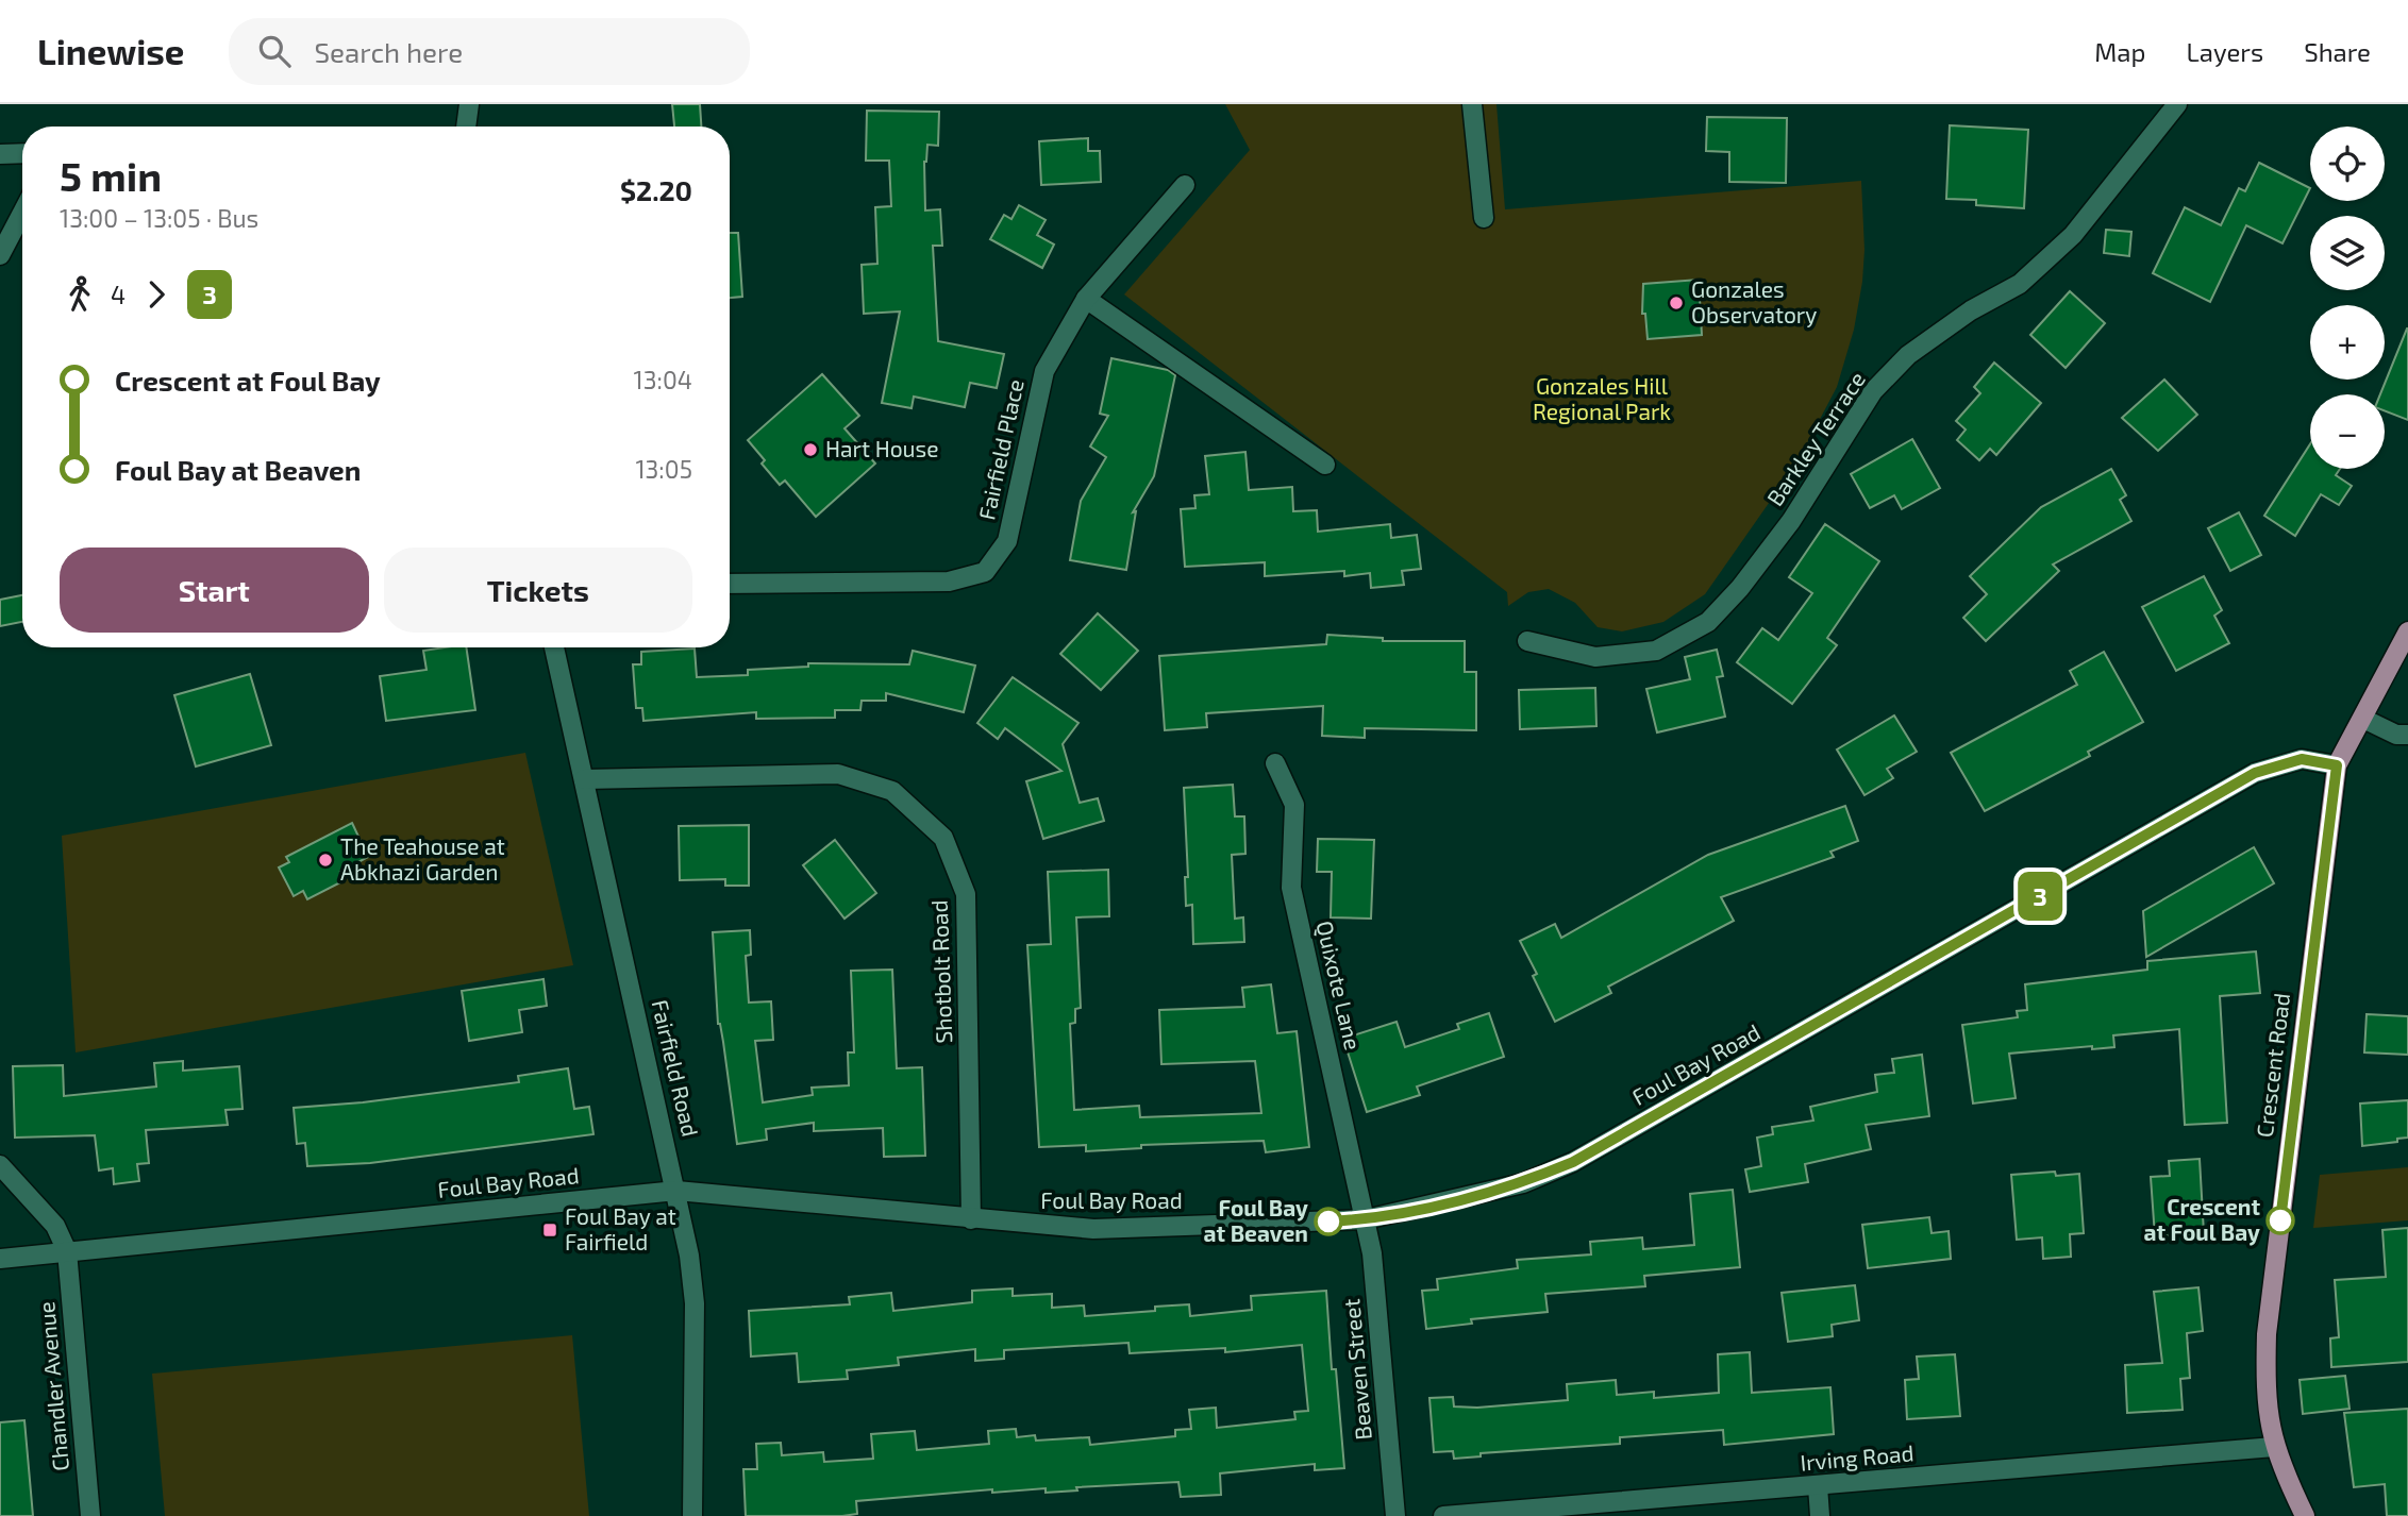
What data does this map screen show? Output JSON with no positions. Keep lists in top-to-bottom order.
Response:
{
  "streets": {
    "main road": ["Crescent Road"],
    "street": [
      "Barkley Terrace",
      "Fairfield Place",
      "Shotbolt Road",
      "Quixote Lane",
      "Foul Bay Road",
      "Fairfield Road",
      "Beaven Street",
      "Chandler Avenue",
      "Irving Road"
    ]
  },
  "crossings": [
    ["Shotbolt Road", "Foul Bay Road"],
    ["Shotbolt Road", "Fairfield Road"],
    ["Quixote Lane", "Foul Bay Road"],
    ["Quixote Lane", "Beaven Street"],
    ["Foul Bay Road", "Crescent Road"],
    ["Foul Bay Road", "Fairfield Road"],
    ["Foul Bay Road", "Beaven Street"],
    ["Foul Bay Road", "Chandler Avenue"],
    ["Crescent Road", "Irving Road"]
  ],
  "parks": ["Gonzales Hill Regional Park"],
  "places": {
    "other": [
      "Gonzales Observatory",
      "Hart House",
      "The Teahouse at Abkhazi Garden",
      "Crescent at Foul Bay",
      "Foul Bay at Beaven"
    ],
    "transit": ["Foul Bay at Fairfield"]
  },
  "lines": ["bus line 3"],
  "page": {
    "header": "Linewise",
    "search": "Search here",
    "nav": ["Map", "Layers", "Share"],
    "on_map": "3",
    "map_buttons": ["+", "−"],
    "heading": ["5 min", "13:00 – 13:05 · Bus", "$2.20"],
    "legs": ["4", "3"],
    "list": [
      {
        "name": "Crescent at Foul Bay",
        "value": "13:04"
      },
      {
        "name": "Foul Bay at Beaven",
        "value": "13:05"
      }
    ],
    "buttons": ["Start", "Tickets"]
  }
}
